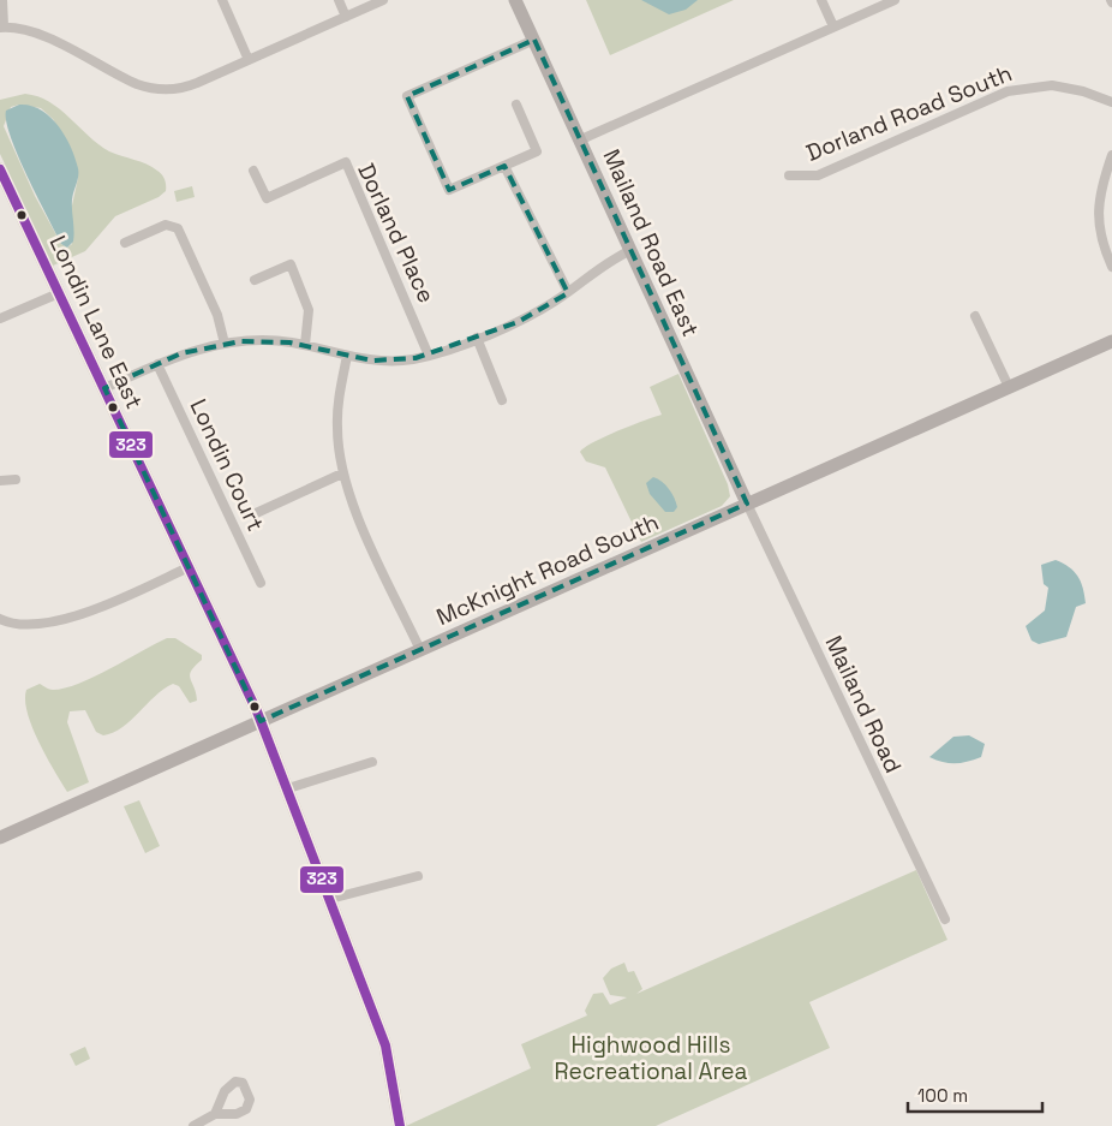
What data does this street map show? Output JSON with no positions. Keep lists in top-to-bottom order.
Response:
{
  "streets": {
    "street": [
      "Dorland Road South",
      "Dorland Place",
      "Mailand Road East",
      "Londin Lane East",
      "Londin Court",
      "McKnight Road South",
      "Mailand Road"
    ]
  },
  "crossings": [
    ["Mailand Road East", "McKnight Road South"],
    ["Mailand Road East", "Mailand Road"],
    ["Londin Lane East", "McKnight Road South"],
    ["McKnight Road South", "Mailand Road"]
  ],
  "parks": ["Highwood Hills Recreational Area"],
  "lines": ["transit line 323"],
  "scale_bar": "100 m"
}
